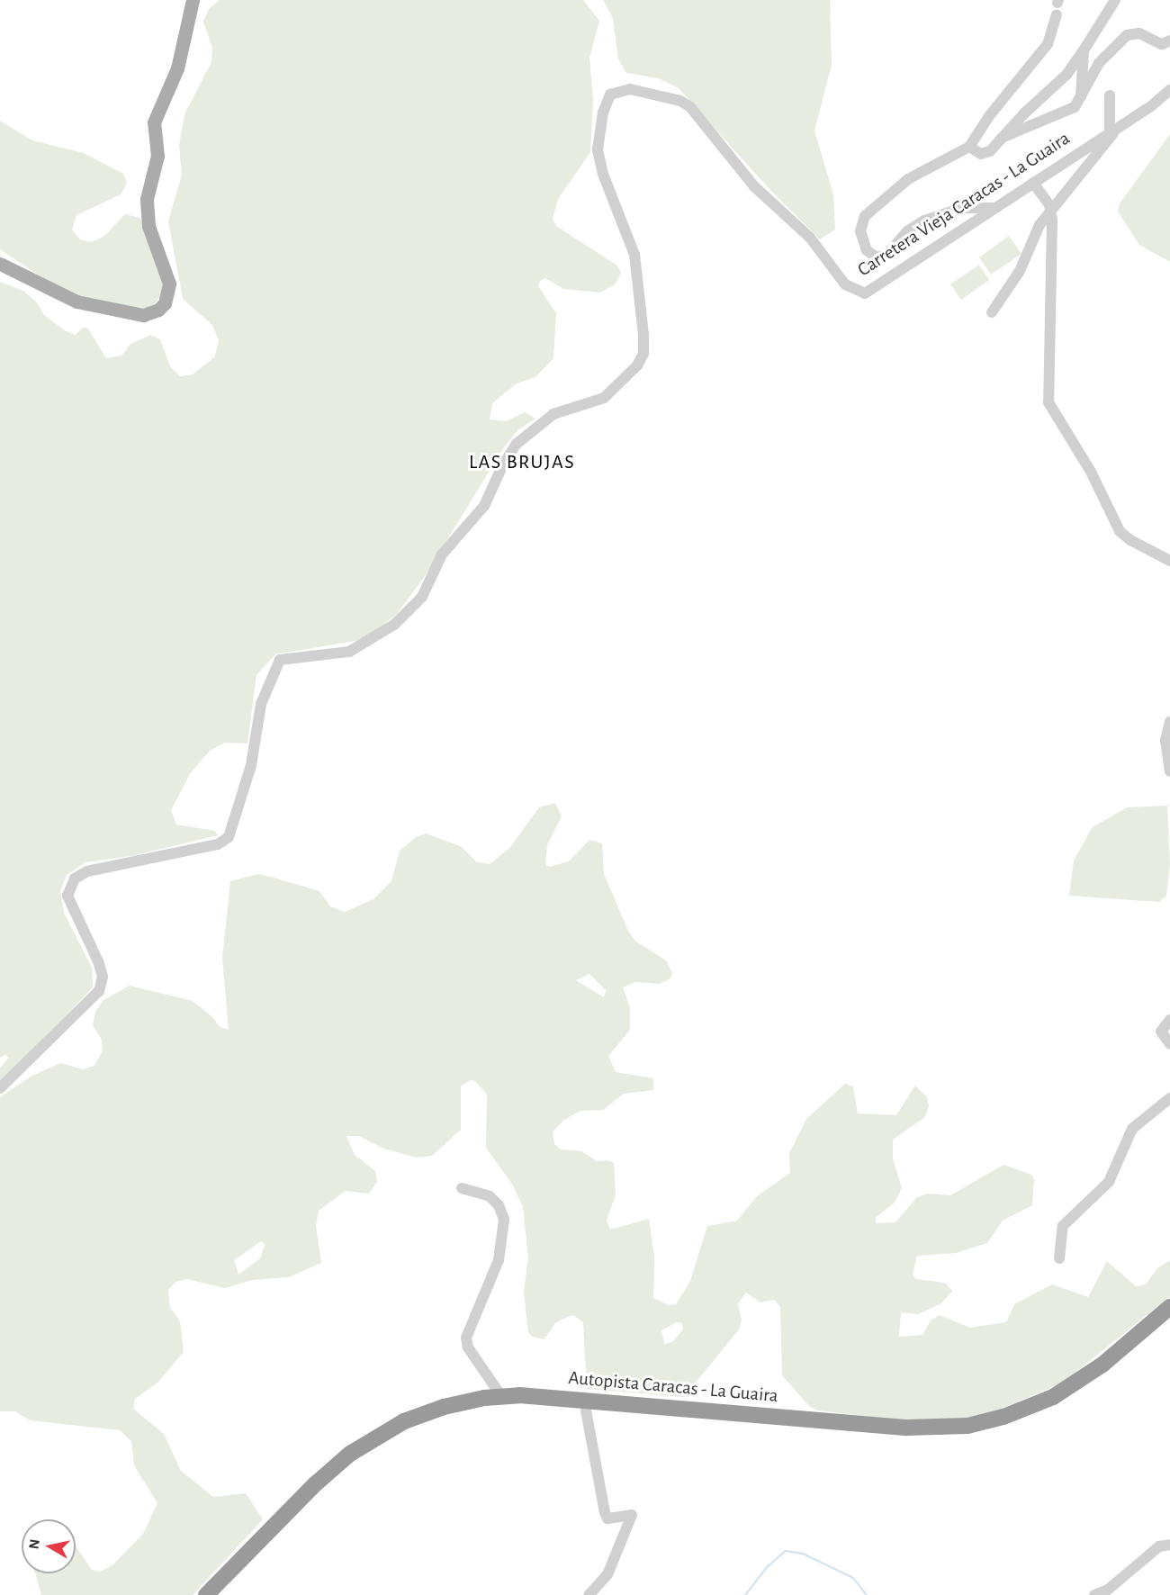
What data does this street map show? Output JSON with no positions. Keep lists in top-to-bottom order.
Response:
{
  "streets": {
    "highway": ["Autopista Caracas - La Guaira"],
    "street": ["Carretera Vieja Caracas - La Guaira"]
  },
  "districts": ["LAS BRUJAS"],
  "north": "left"
}
